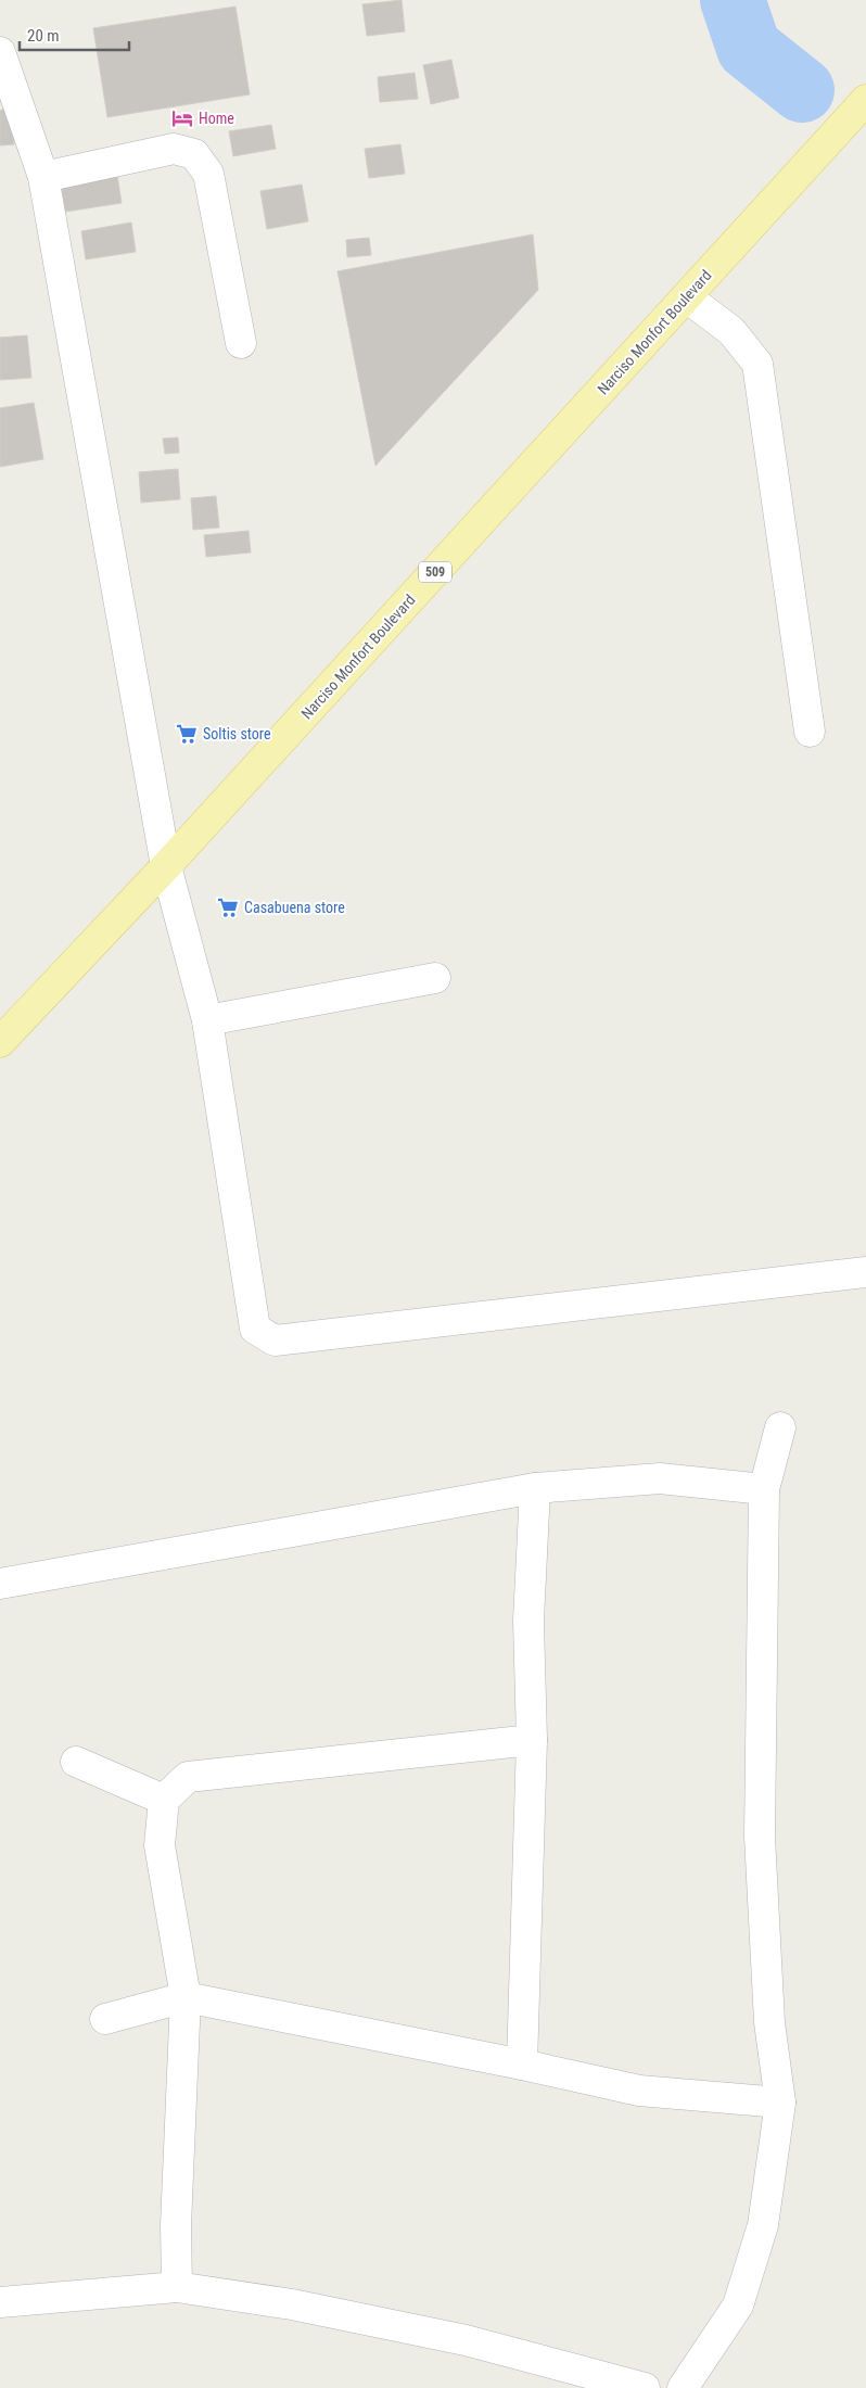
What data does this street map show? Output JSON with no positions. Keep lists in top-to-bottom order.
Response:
{
  "streets": {
    "main road": ["Narciso Monfort Boulevard", "509"]
  },
  "places": {
    "hotel": ["Home"],
    "supermarket": ["Soltis store", "Casabuena store"]
  },
  "scale_bar": "20 m"
}
